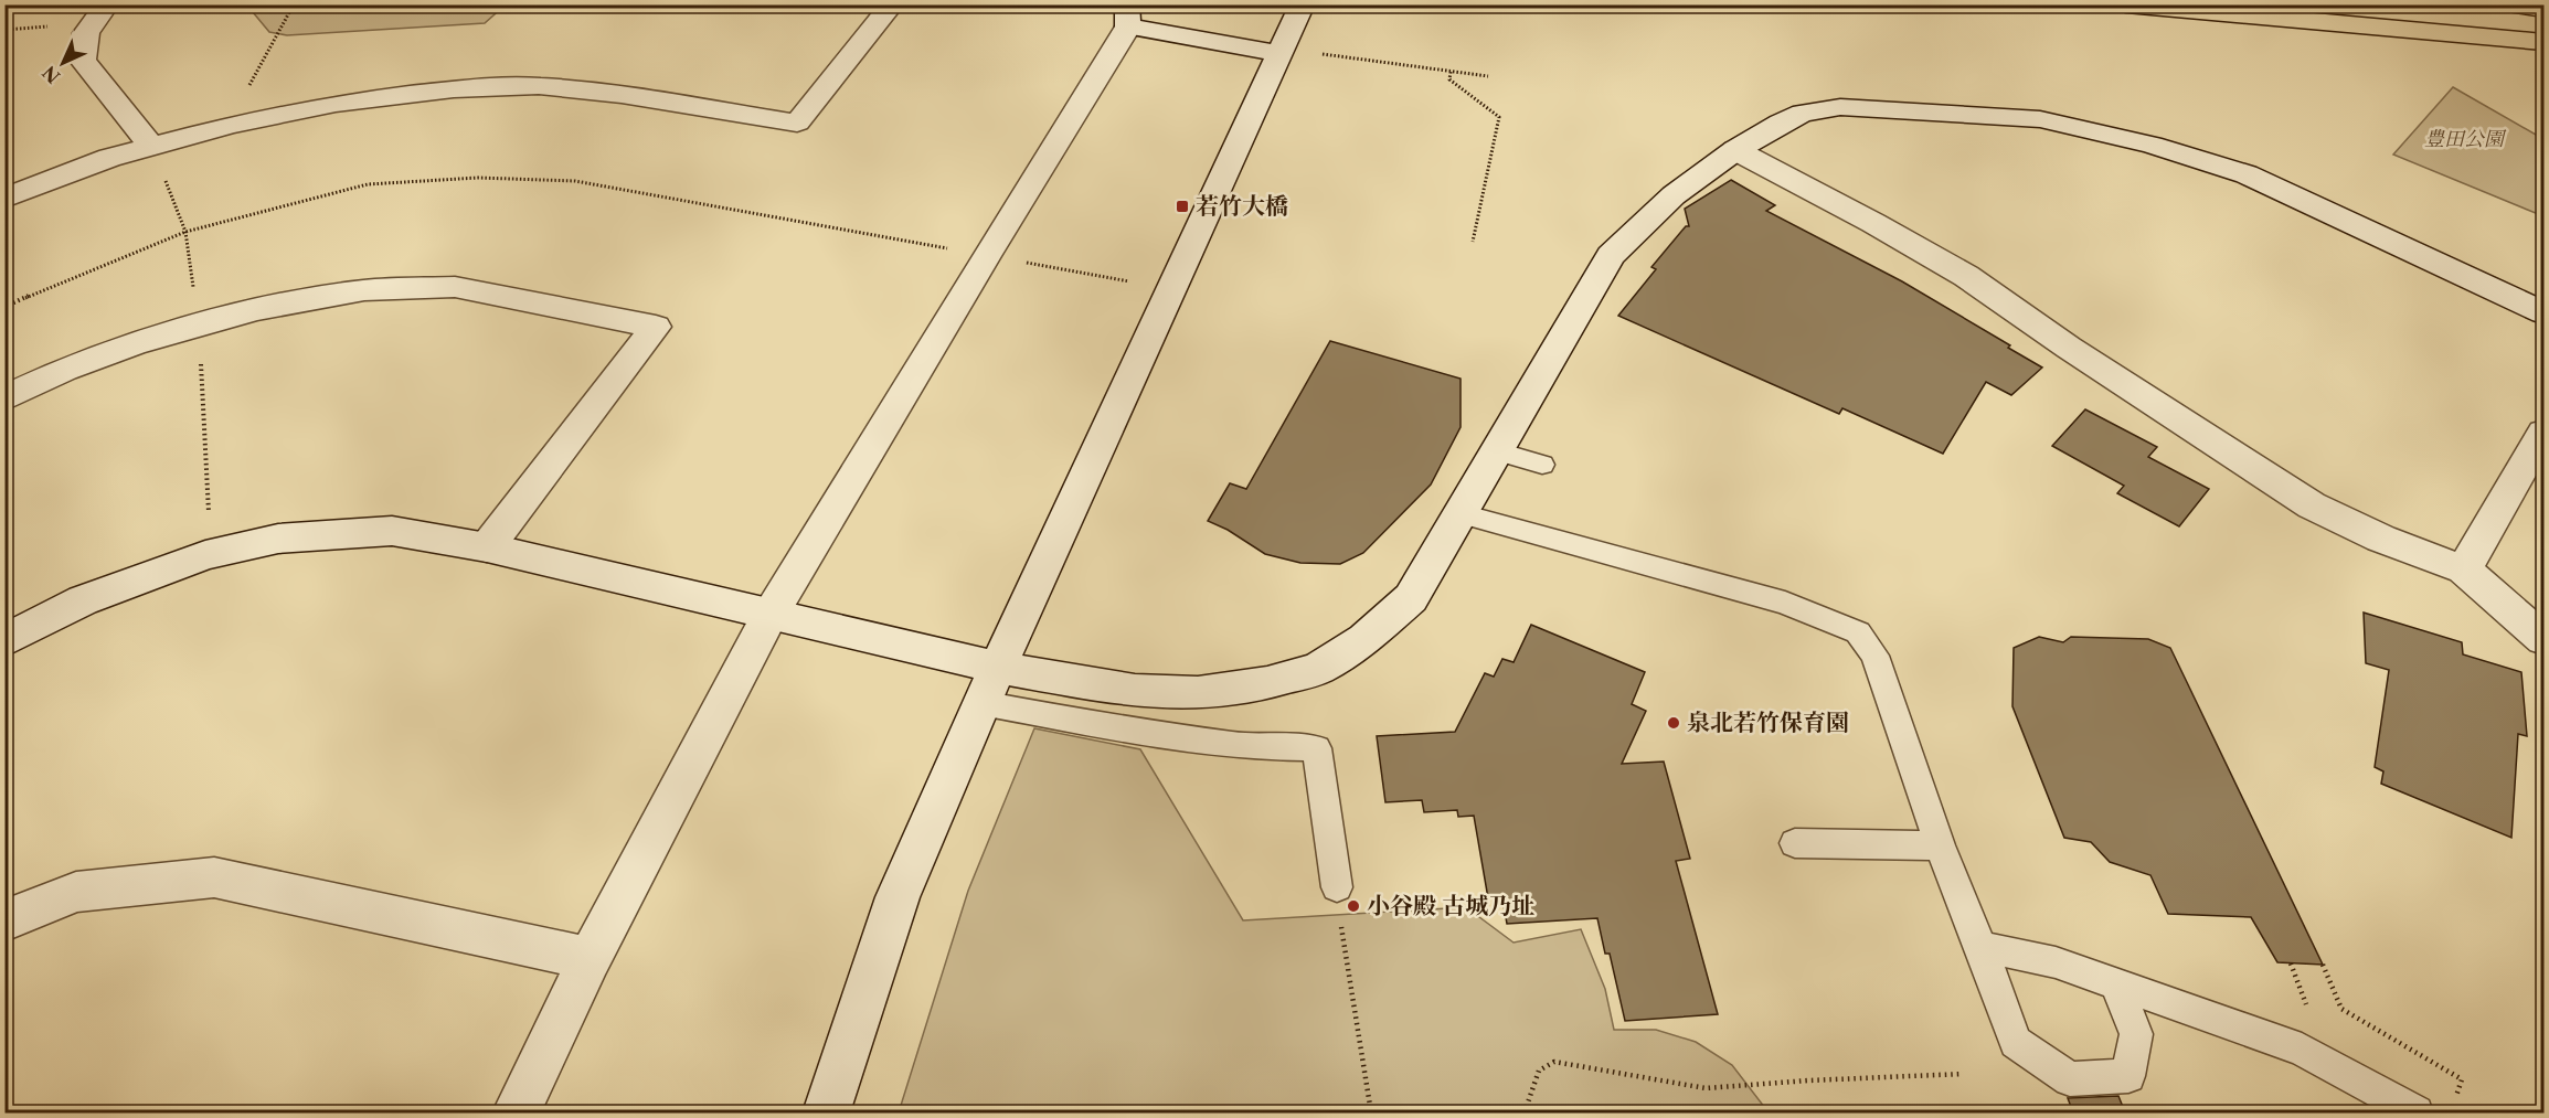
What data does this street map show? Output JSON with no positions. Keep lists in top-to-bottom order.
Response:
{
  "parks": ["豊田公園"],
  "places": {
    "transit": ["若竹大橋"],
    "other": ["泉北若竹保育園", "小谷殿 古城乃址"]
  },
  "north": "bottom left"
}
